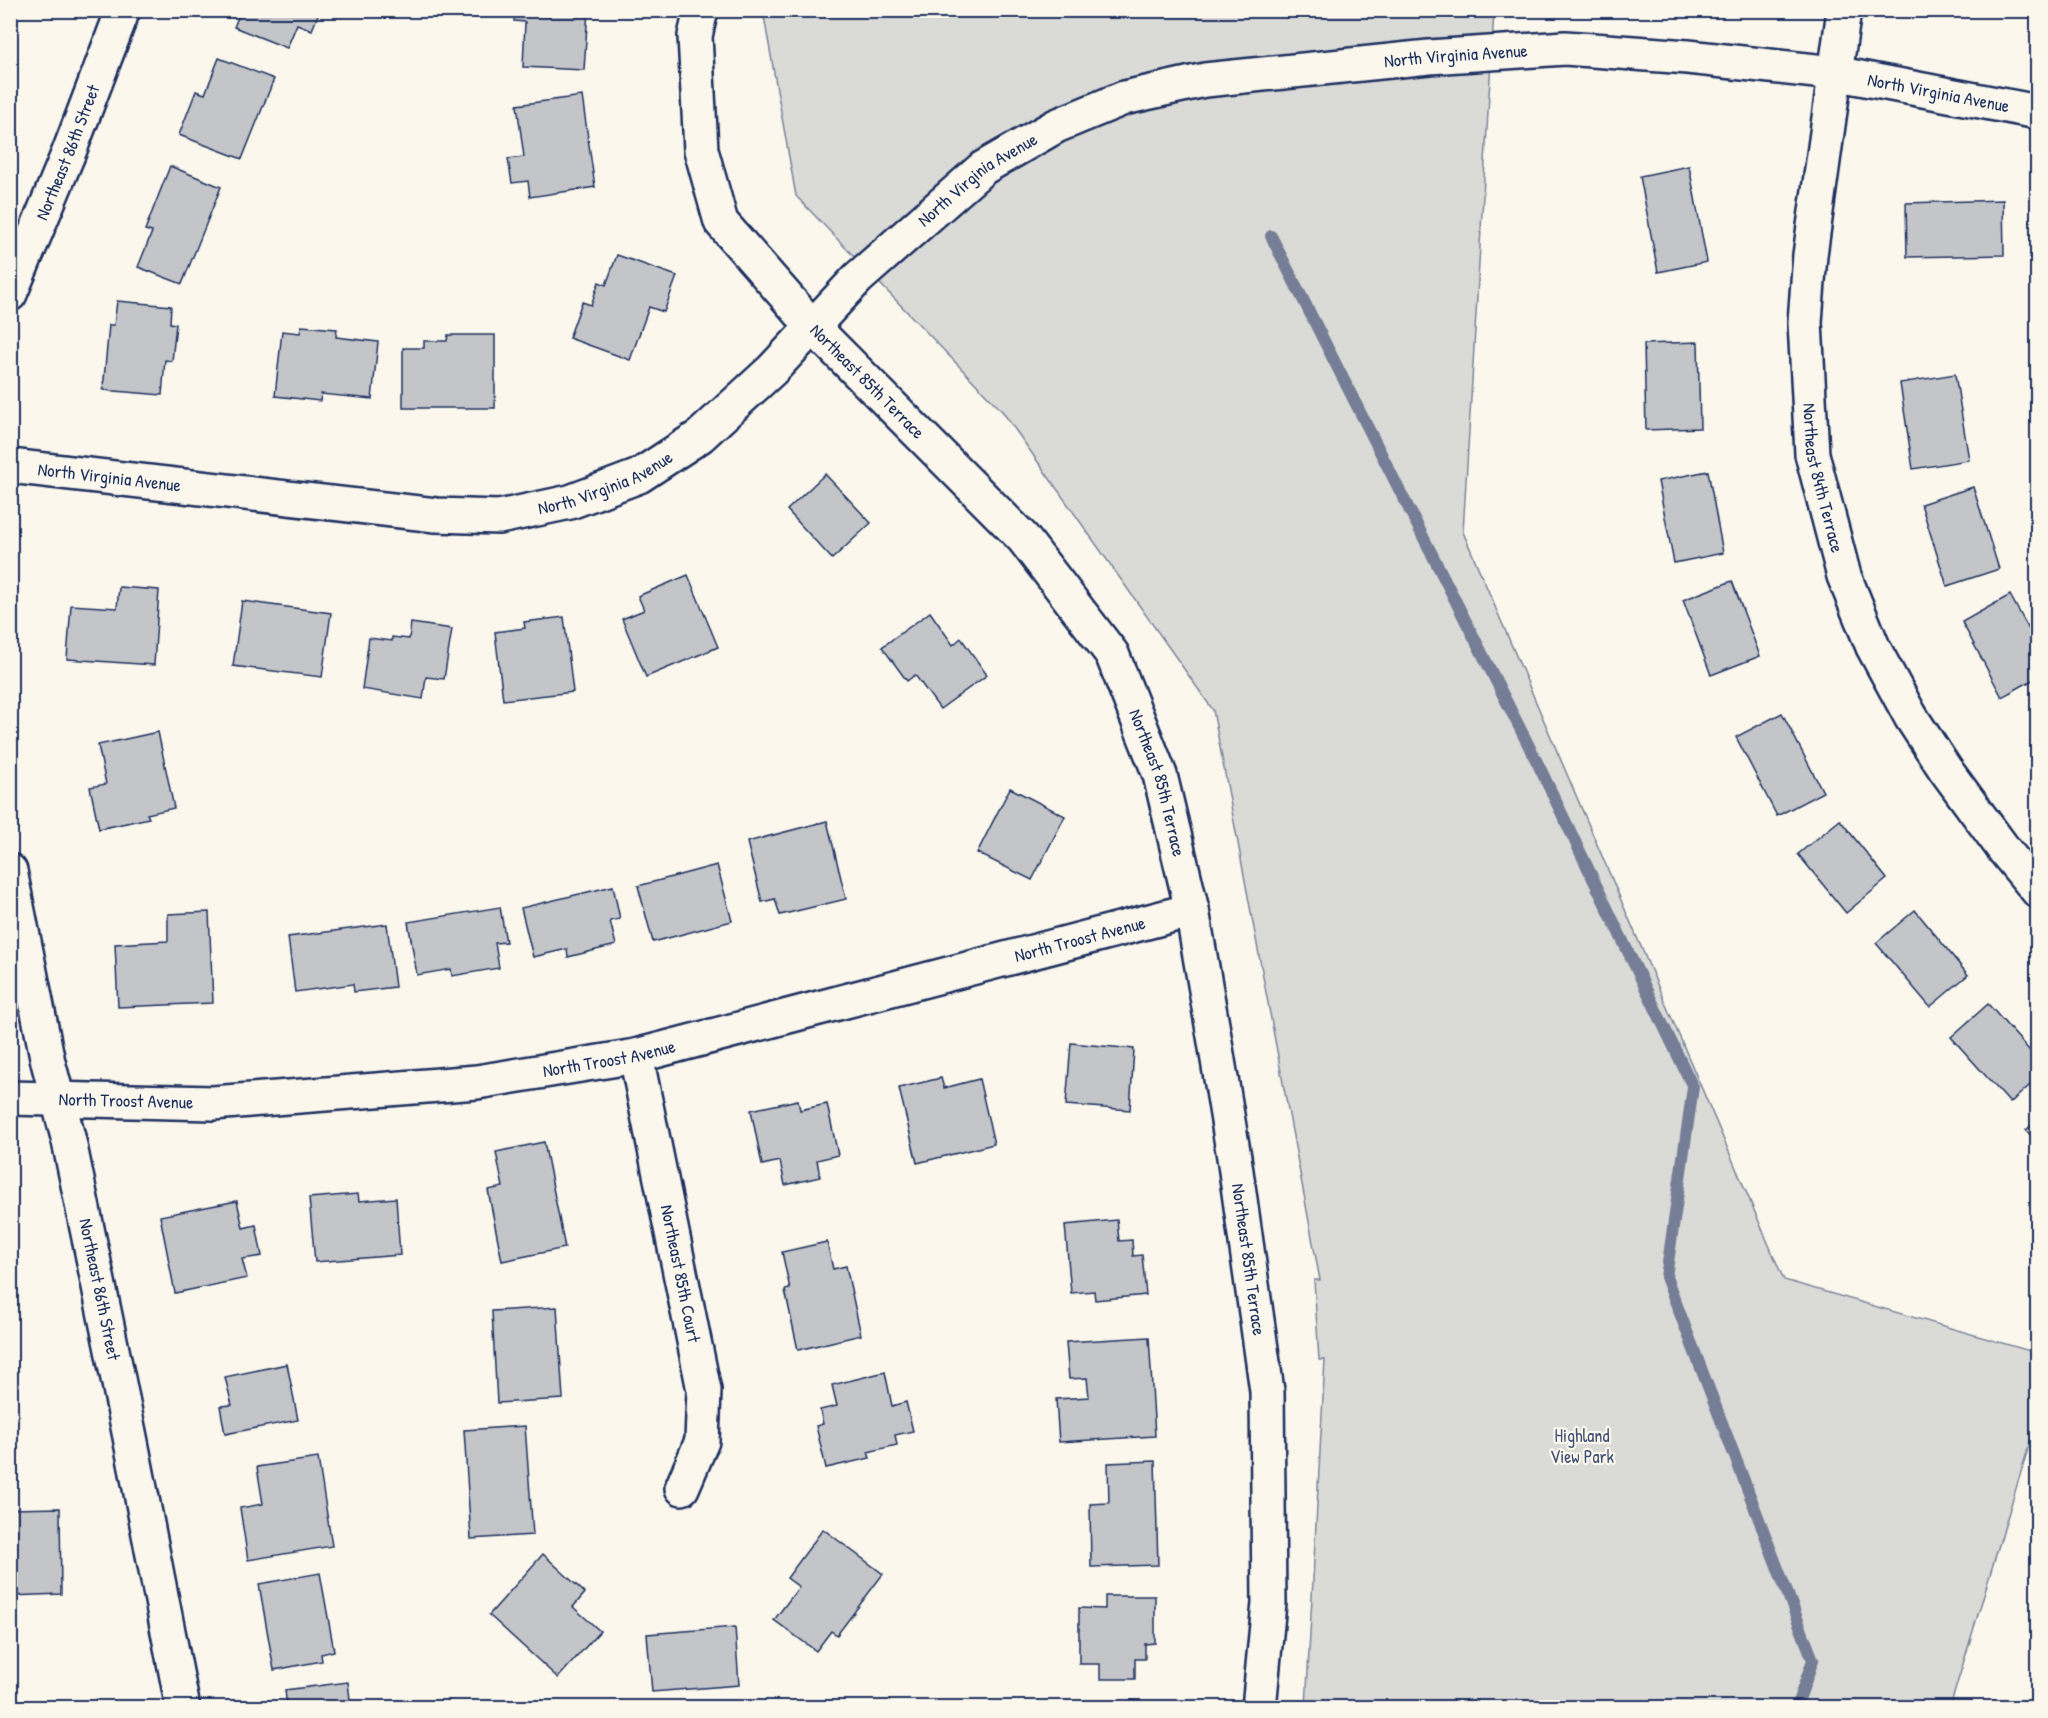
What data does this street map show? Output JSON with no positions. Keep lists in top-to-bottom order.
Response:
{
  "streets": {
    "street": [
      "North Virginia Avenue",
      "Northeast 86th Street",
      "Northeast 85th Terrace",
      "Northeast 84th Terrace",
      "North Troost Avenue",
      "Northeast 85th Court"
    ]
  },
  "crossings": [
    ["North Virginia Avenue", "Northeast 85th Terrace"],
    ["North Virginia Avenue", "Northeast 84th Terrace"],
    ["Northeast 86th Street", "North Troost Avenue"],
    ["Northeast 85th Terrace", "North Troost Avenue"],
    ["North Troost Avenue", "Northeast 85th Court"]
  ],
  "parks": ["Highland View Park"]
}
